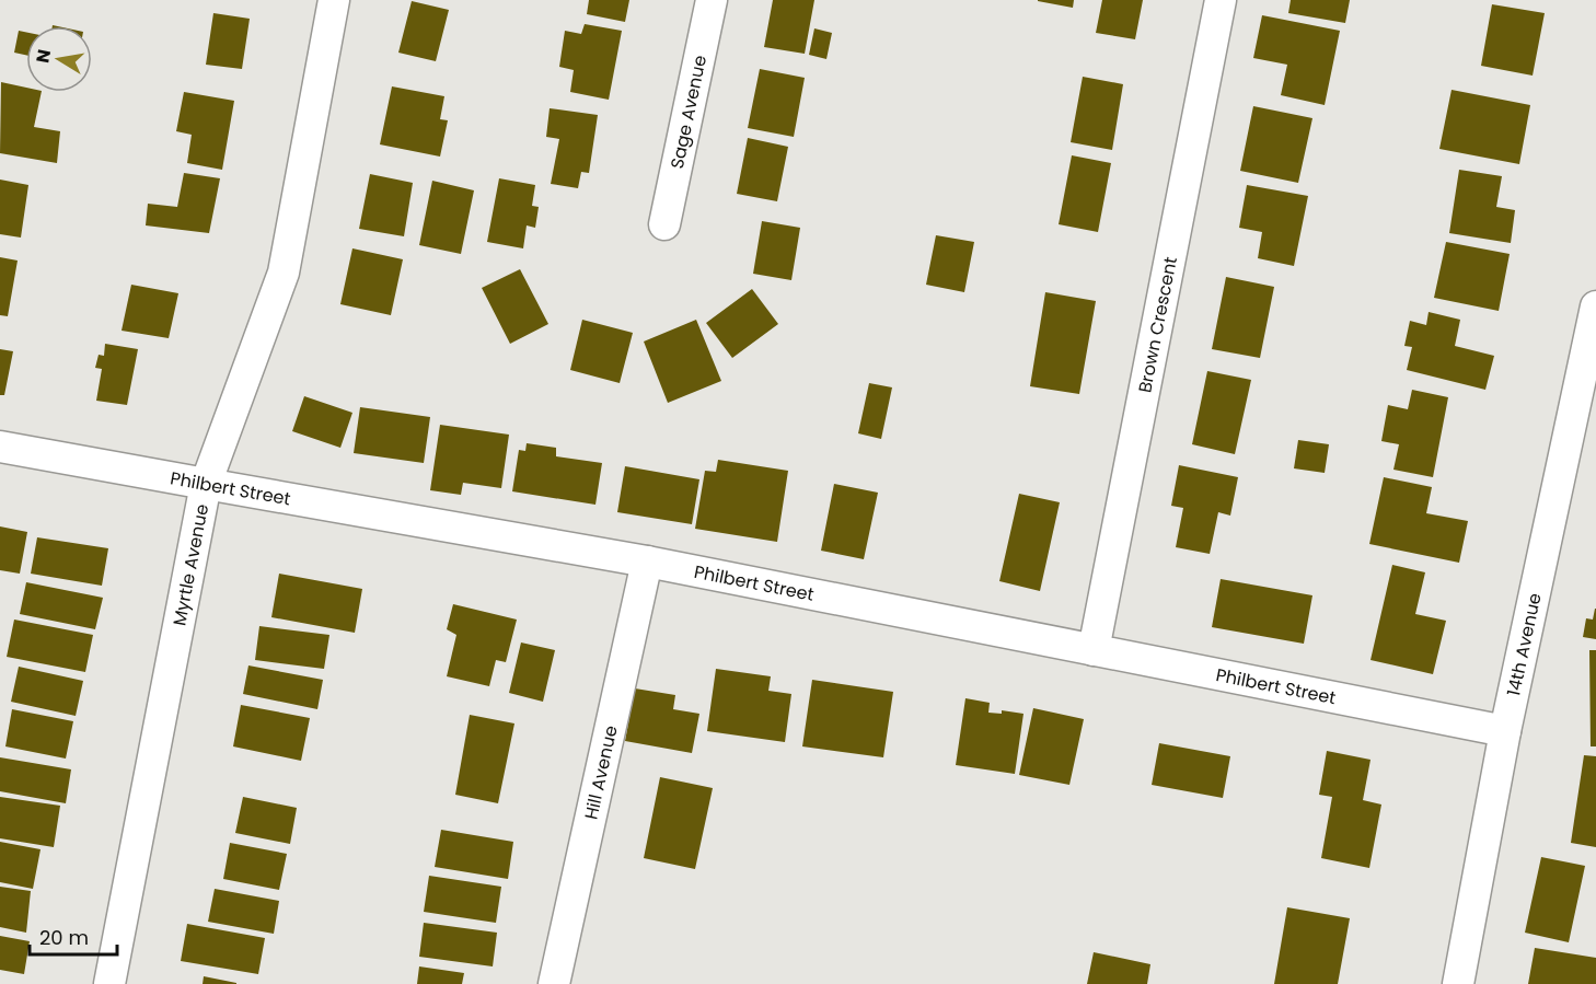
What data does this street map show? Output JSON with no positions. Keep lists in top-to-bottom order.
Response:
{
  "streets": {
    "street": [
      "Sage Avenue",
      "Brown Crescent",
      "Philbert Street",
      "Myrtle Avenue",
      "14th Avenue",
      "Hill Avenue"
    ]
  },
  "crossings": [
    ["Brown Crescent", "Philbert Street"],
    ["Philbert Street", "Myrtle Avenue"],
    ["Philbert Street", "14th Avenue"],
    ["Philbert Street", "Hill Avenue"]
  ],
  "scale_bar": "20 m",
  "north": "left"
}
